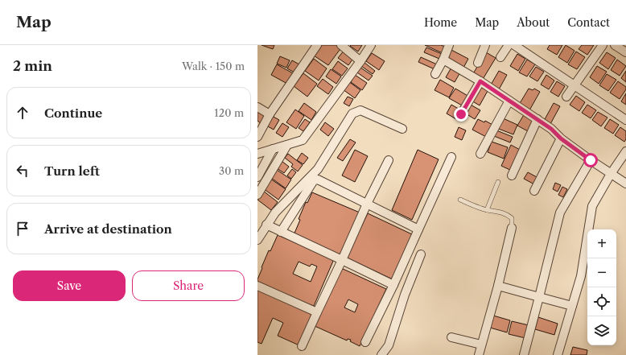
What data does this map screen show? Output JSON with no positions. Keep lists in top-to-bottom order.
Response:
{
  "page": {
    "header": "Map",
    "nav": [
      "Home",
      "Map",
      "About",
      "Contact"
    ],
    "heading": ["2 min", "Walk · 150 m"],
    "list": [
      ["Continue", "120 m"],
      ["Turn left", "30 m"],
      "Arrive at destination"
    ],
    "map_buttons": ["+", "−"],
    "buttons": ["Save", "Share"]
  }
}
